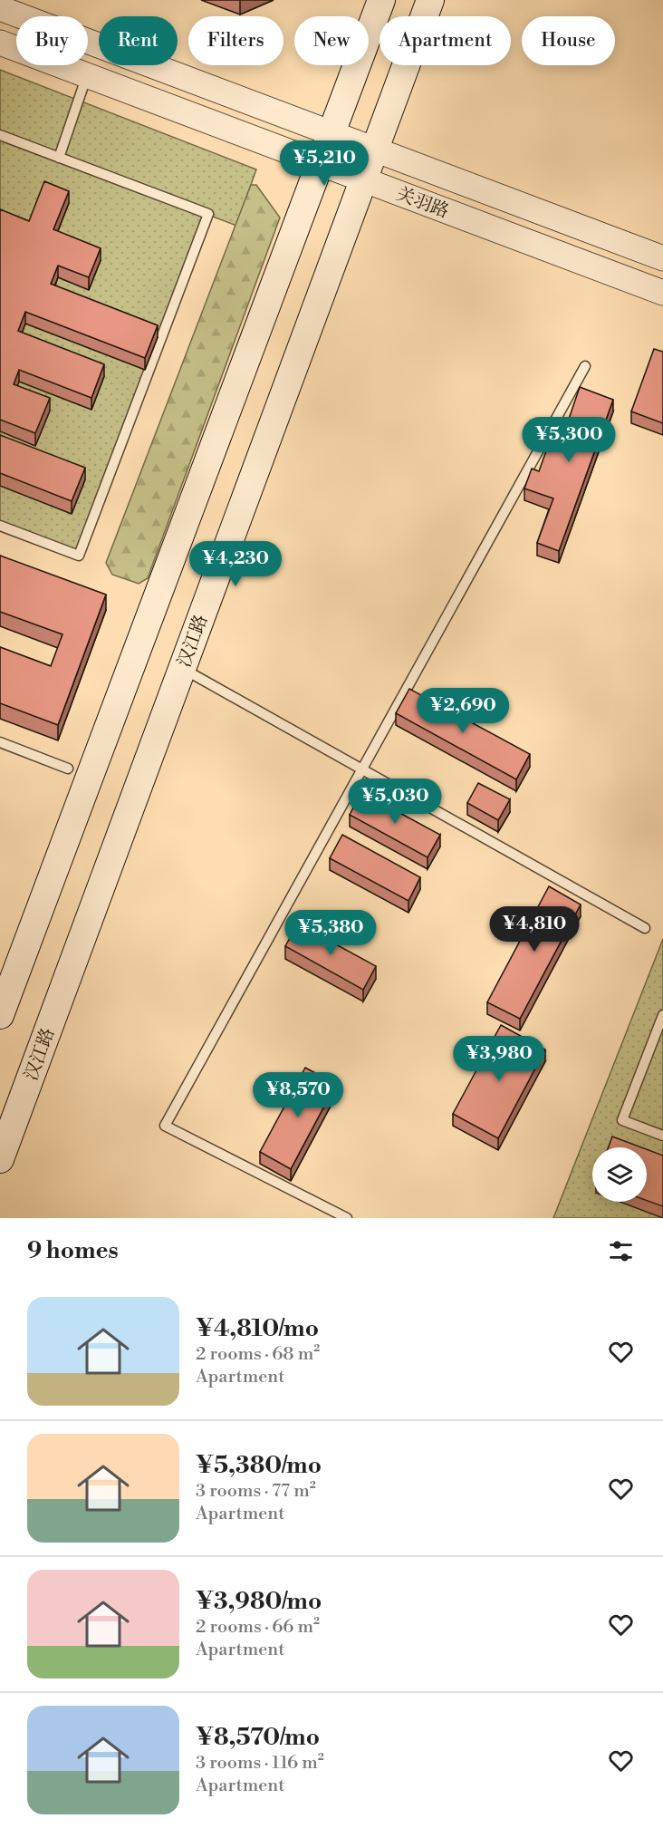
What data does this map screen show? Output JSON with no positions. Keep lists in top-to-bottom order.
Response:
{
  "streets": {
    "main road": ["汉江路"],
    "street": ["关羽路"]
  },
  "crossings": [
    ["关羽路", "汉江路"]
  ],
  "page": {
    "chip": [
      "Buy",
      "Rent",
      "Filters",
      "New",
      "Apartment",
      "House"
    ],
    "price": [
      "¥5,210",
      "¥5,300",
      "¥4,230",
      "¥2,690",
      "¥5,030",
      "¥4,810",
      "¥5,380",
      "¥3,980",
      "¥8,570"
    ],
    "heading": "9 homes",
    "list": [
      {
        "name": "¥4,810/mo",
        "note": "2 rooms · 68 m² · Apartment"
      },
      {
        "name": "¥5,380/mo",
        "note": "3 rooms · 77 m² · Apartment"
      },
      {
        "name": "¥3,980/mo",
        "note": "2 rooms · 66 m² · Apartment"
      },
      {
        "name": "¥8,570/mo",
        "note": "3 rooms · 116 m² · Apartment"
      }
    ]
  }
}
